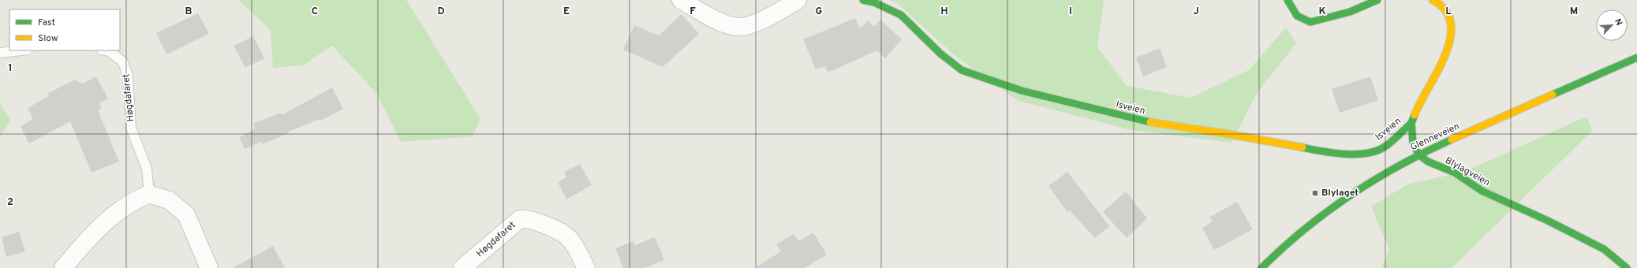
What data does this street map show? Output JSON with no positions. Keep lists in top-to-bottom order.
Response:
{
  "streets": {
    "street": [
      "Høgdafaret",
      "Isveien",
      "Glenneveien",
      "Blylagveien"
    ]
  },
  "crossings": [
    ["Glenneveien", "Blylagveien"]
  ],
  "places": {
    "transit": ["Blylaget"]
  },
  "legend": ["Fast", "Slow"],
  "north": "top right",
  "grid": {
    "columns": [
      "B",
      "C",
      "D",
      "E",
      "F",
      "G",
      "H",
      "I",
      "J",
      "K",
      "L",
      "M"
    ],
    "rows": ["1", "2"]
  }
}
